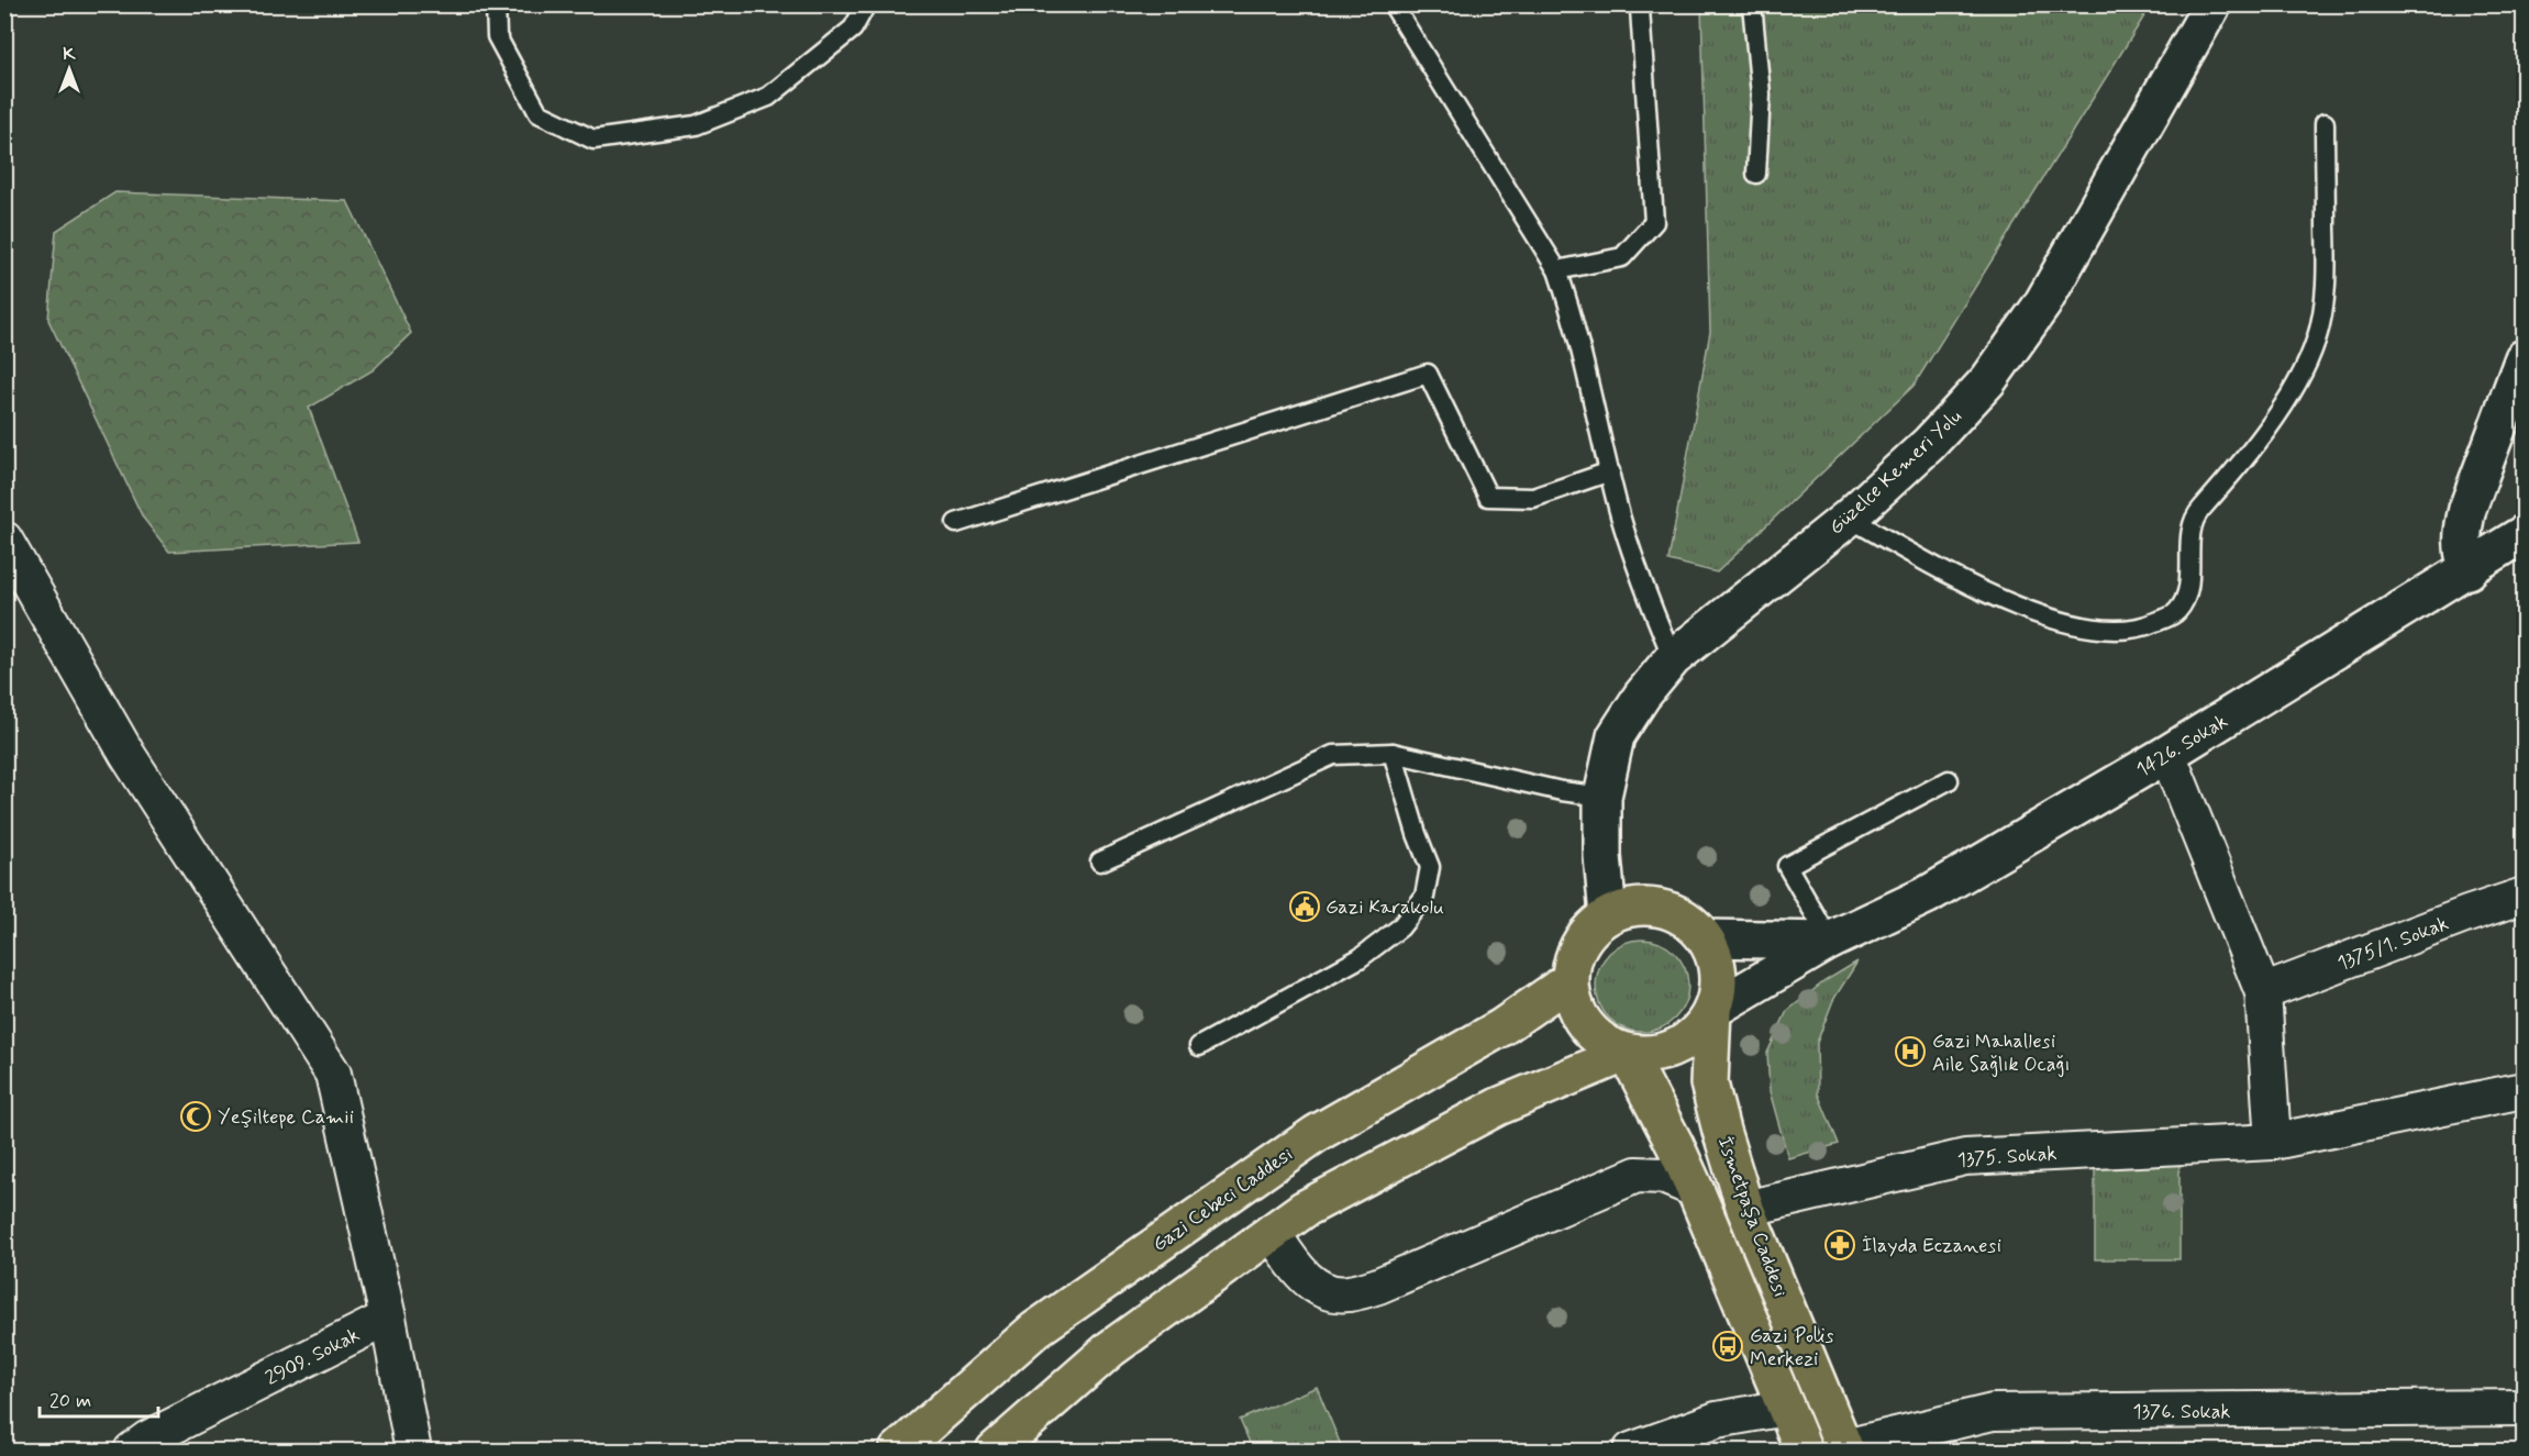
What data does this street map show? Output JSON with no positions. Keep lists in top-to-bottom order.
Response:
{
  "streets": {
    "main road": [
      "Güzelce Kemeri Yolu",
      "1426. Sokak",
      "Gazi Cebeci Caddesi",
      "İsmetpaşa Caddesi"
    ],
    "street": [
      "1375/1. Sokak",
      "1375. Sokak",
      "2909. Sokak",
      "1376. Sokak"
    ]
  },
  "crossings": [
    ["Güzelce Kemeri Yolu", "1426. Sokak"],
    ["Güzelce Kemeri Yolu", "Gazi Cebeci Caddesi"],
    ["Güzelce Kemeri Yolu", "İsmetpaşa Caddesi"],
    ["1426. Sokak", "Gazi Cebeci Caddesi"],
    ["1426. Sokak", "İsmetpaşa Caddesi"],
    ["1375. Sokak", "İsmetpaşa Caddesi"],
    ["Gazi Cebeci Caddesi", "İsmetpaşa Caddesi"],
    ["İsmetpaşa Caddesi", "1376. Sokak"]
  ],
  "places": {
    "public building": ["Gazi Karakolu"],
    "hospital": ["Gazi Mahallesi Aile Sağlık Ocağı"],
    "mosque": ["Yeşiltepe Camii"],
    "pharmacy": ["İlayda Eczanesi"],
    "bus stop": ["Gazi Polis Merkezi"]
  },
  "scale_bar": "20 m",
  "north": "top"
}
